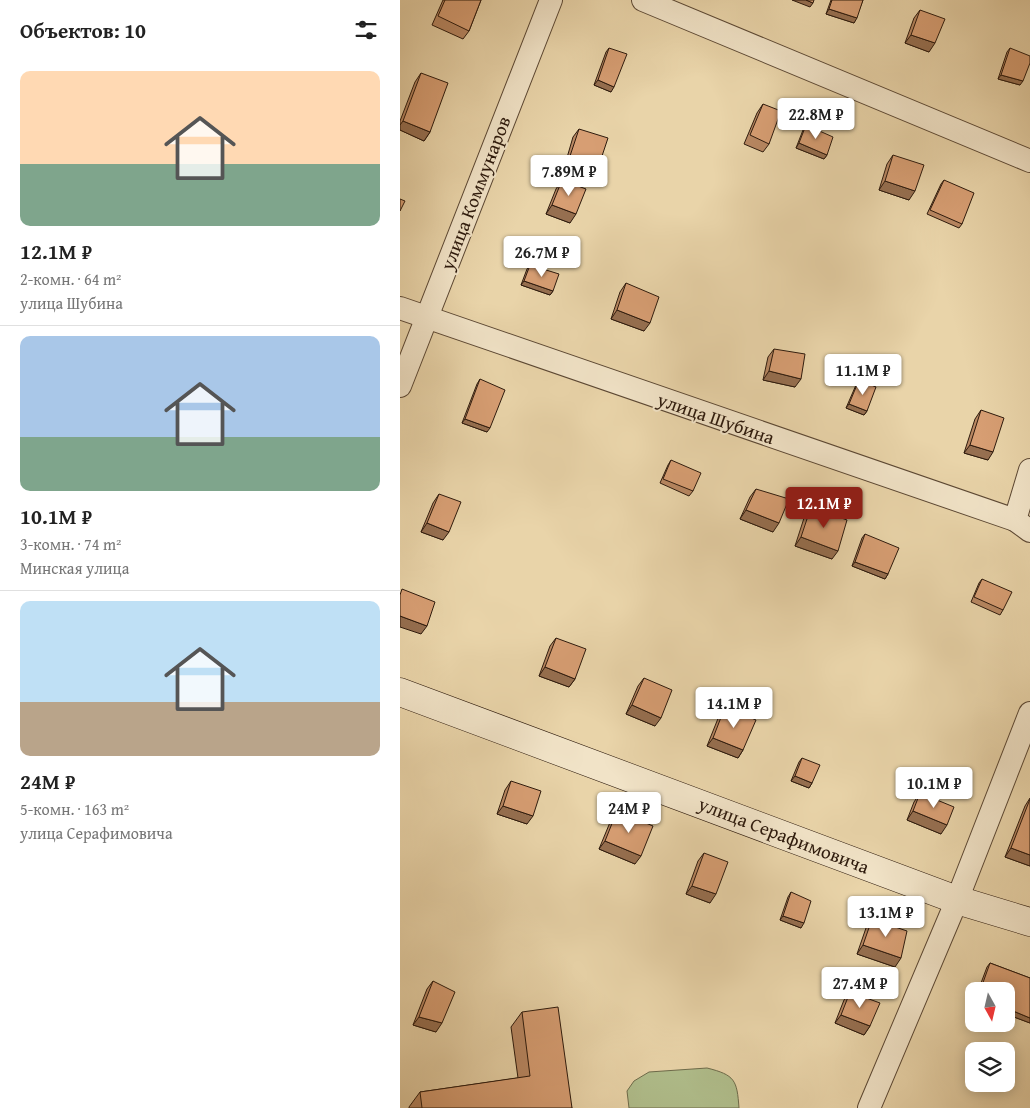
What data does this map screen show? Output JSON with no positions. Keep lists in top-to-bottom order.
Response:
{
  "streets": {
    "street": ["улица Коммунаров", "улица Шубина", "улица Серафимовича"]
  },
  "crossings": [
    ["улица Коммунаров", "улица Шубина"]
  ],
  "north": "bottom",
  "page": {
    "heading": "Объектов: 10",
    "list": [
      {
        "name": "12.1M ₽",
        "note": "2-комн. · 64 m² · улица Шубина"
      },
      {
        "name": "10.1M ₽",
        "note": "3-комн. · 74 m² · Минская улица"
      },
      {
        "name": "24M ₽",
        "note": "5-комн. · 163 m² · улица Серафимовича"
      }
    ],
    "price": [
      "22.8M ₽",
      "7.89M ₽",
      "26.7M ₽",
      "11.1M ₽",
      "12.1M ₽",
      "14.1M ₽",
      "10.1M ₽",
      "24M ₽",
      "13.1M ₽",
      "27.4M ₽"
    ]
  }
}
